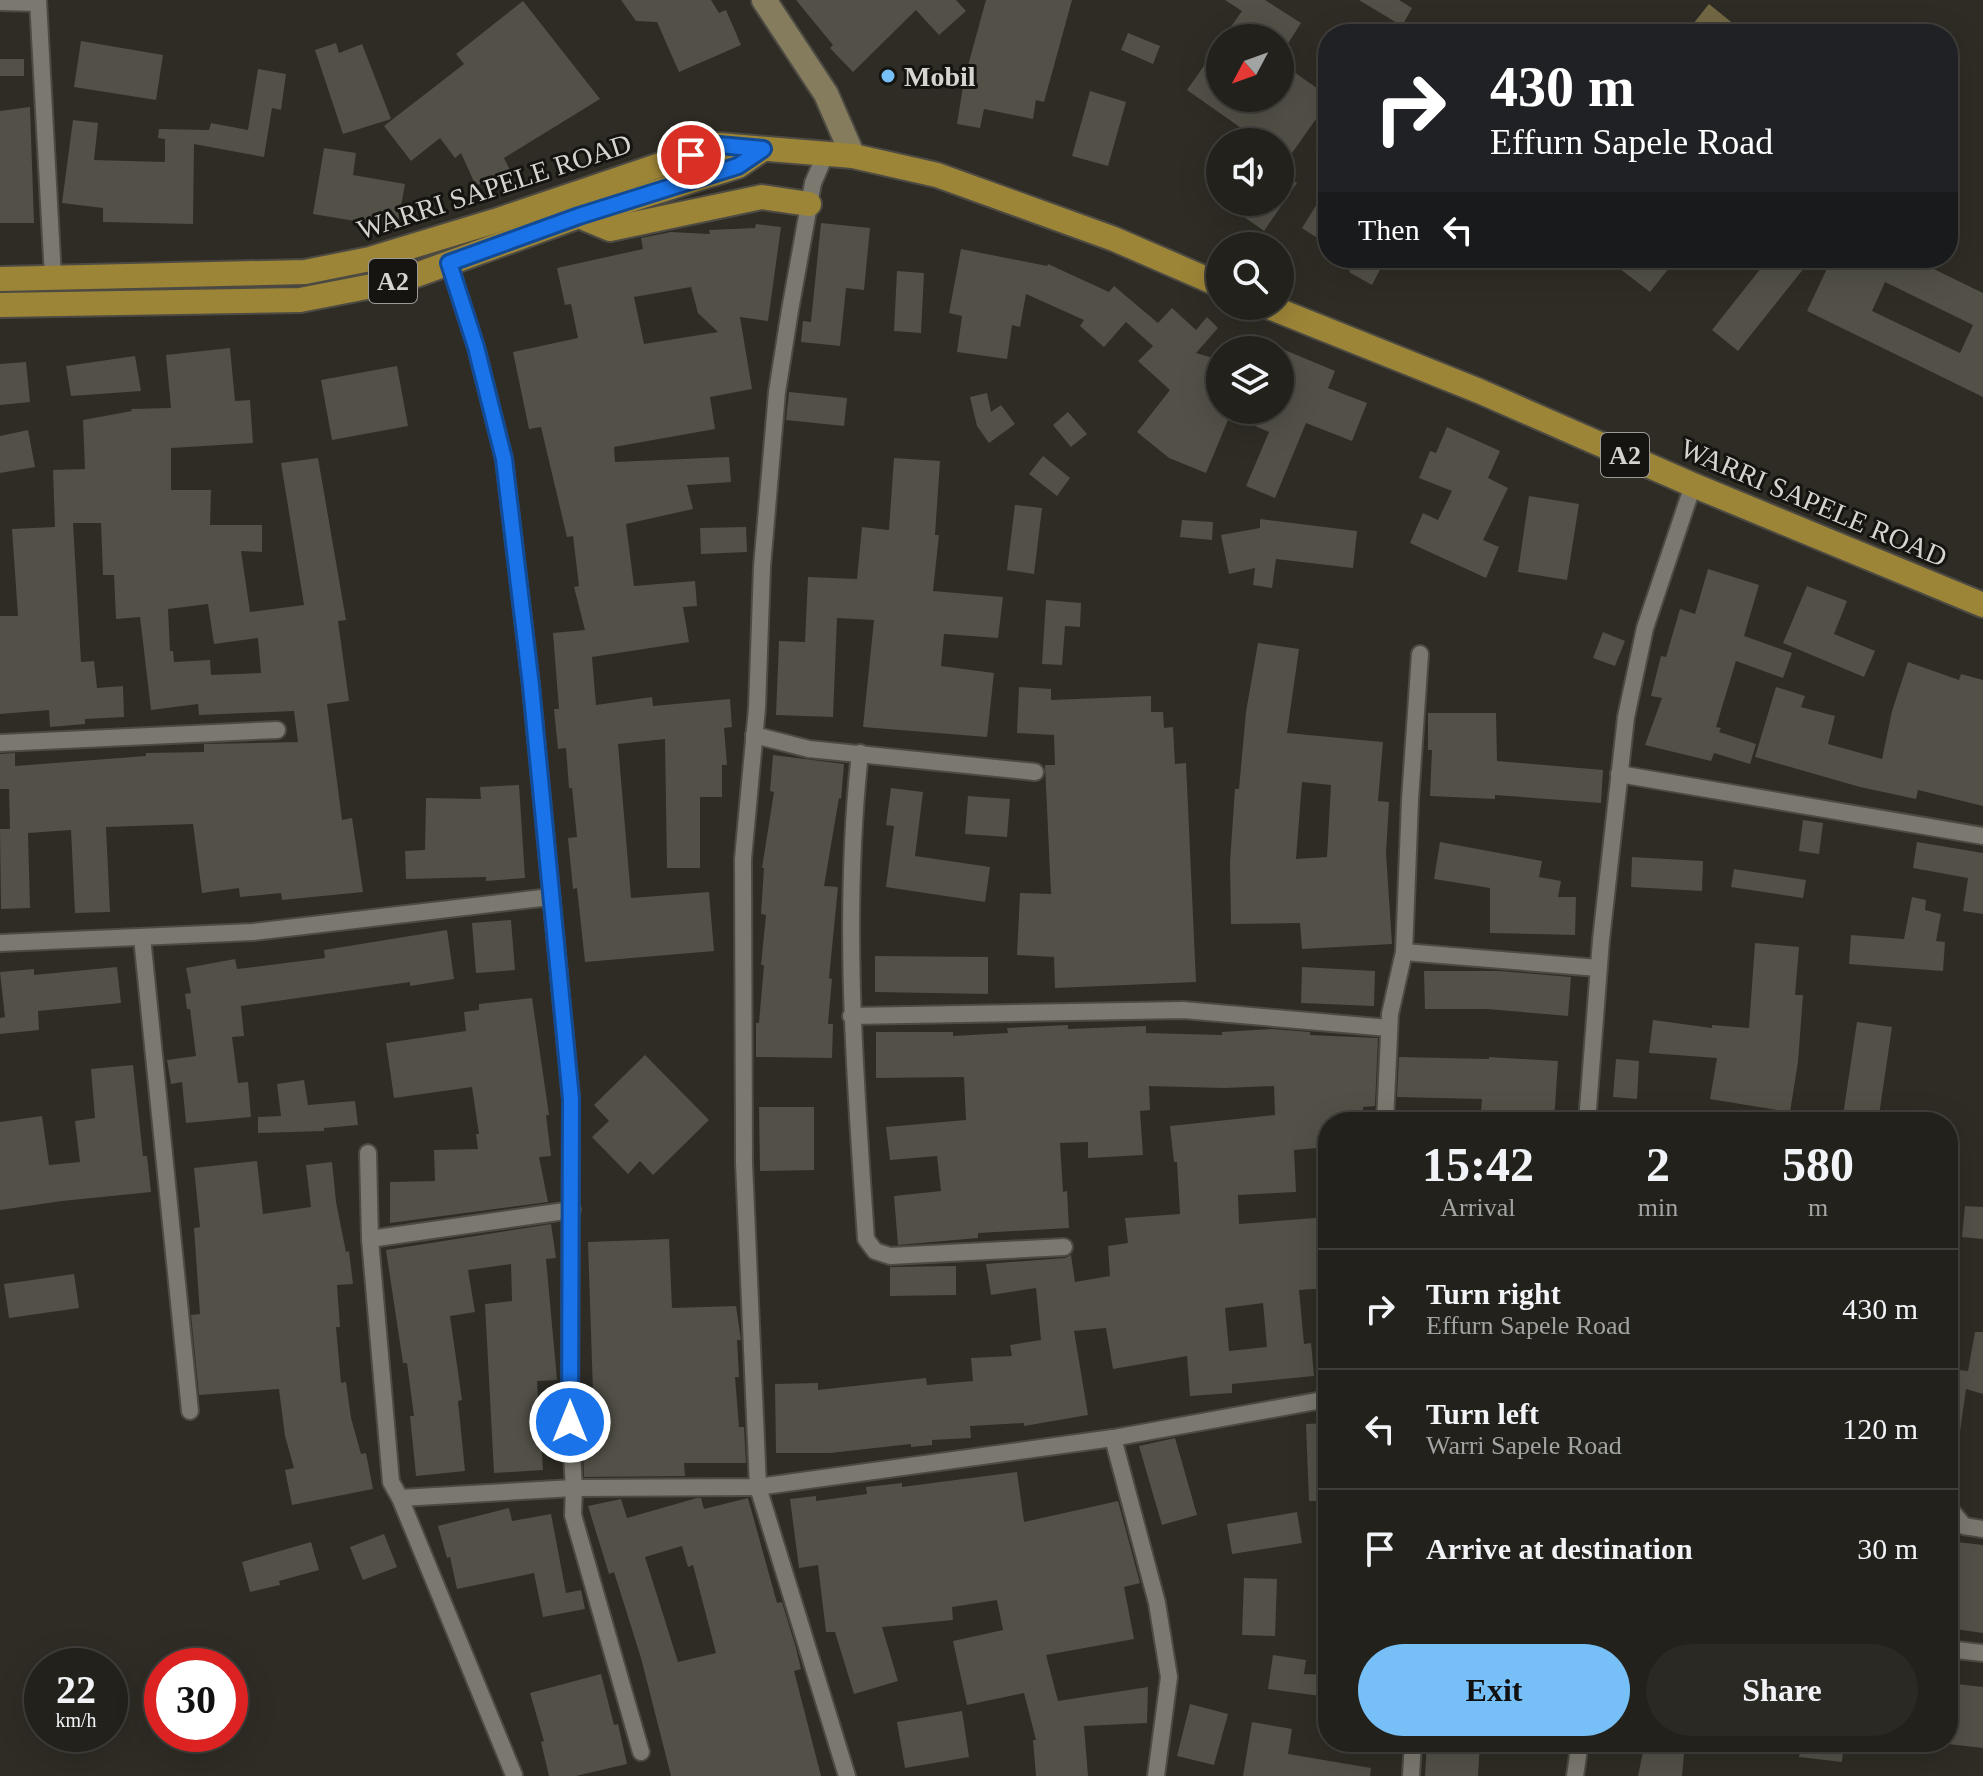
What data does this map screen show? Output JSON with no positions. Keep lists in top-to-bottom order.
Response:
{
  "streets": {
    "highway": ["WARRI SAPELE ROAD", "A2"]
  },
  "crossings": [
    ["WARRI SAPELE ROAD", "A2"]
  ],
  "places": ["Mobil"],
  "north": "bottom left",
  "page": {
    "turn": ["430 m", "Effurn Sapele Road"],
    "then": "Then",
    "eta": [
      "15:42",
      "Arrival",
      "2",
      "min",
      "580",
      "m"
    ],
    "list": [
      {
        "name": "Turn right",
        "note": "Effurn Sapele Road",
        "value": "430 m"
      },
      {
        "name": "Turn left",
        "note": "Warri Sapele Road",
        "value": "120 m"
      },
      {
        "name": "Arrive at destination",
        "value": "30 m"
      }
    ],
    "buttons": ["Exit", "Share"],
    "speed": "22 km/h",
    "limit": "30"
  }
}
